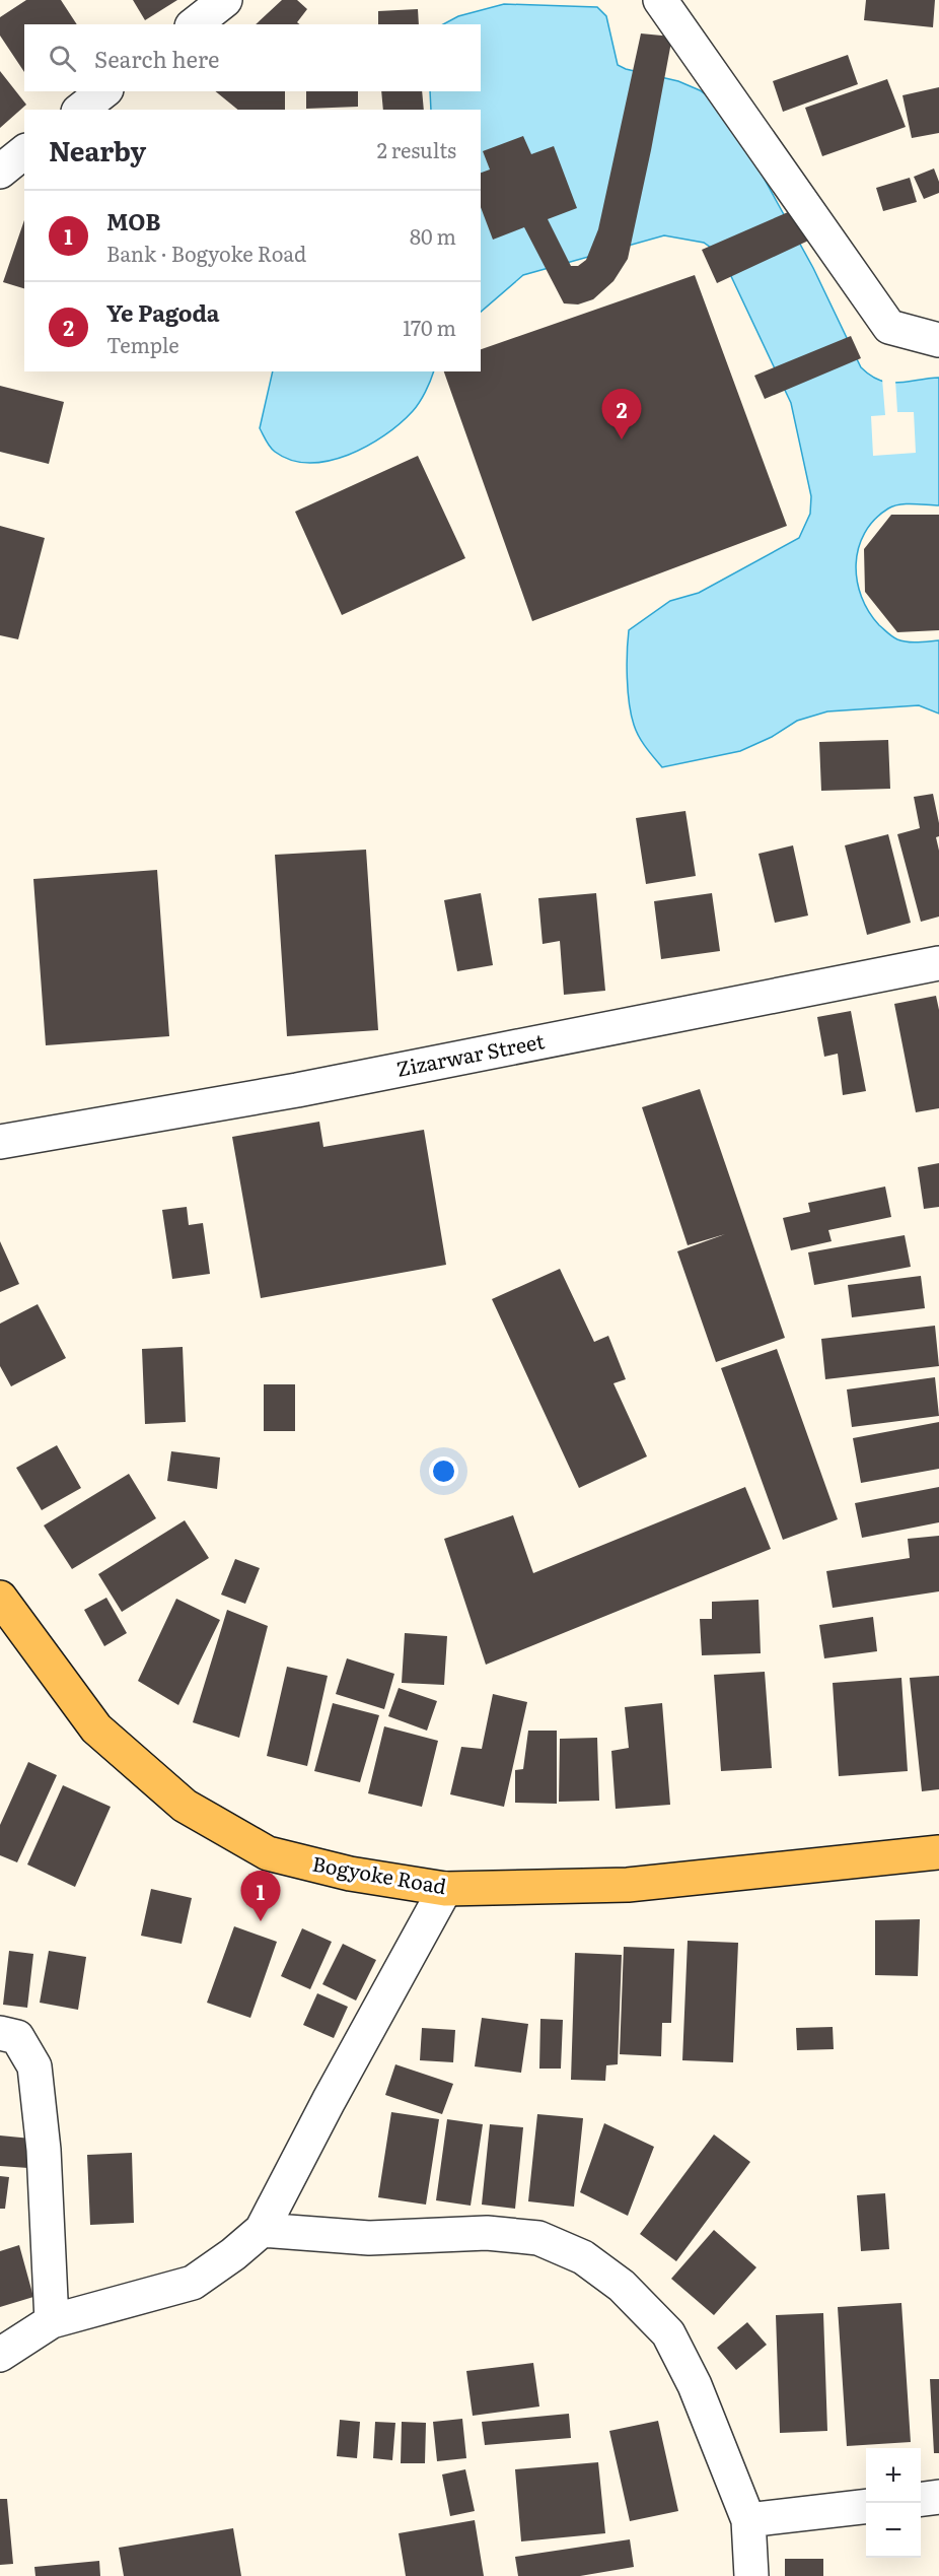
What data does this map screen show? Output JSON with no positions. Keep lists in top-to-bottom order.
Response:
{
  "streets": {
    "main road": ["Bogyoke Road"],
    "street": ["Zizarwar Street"]
  },
  "page": {
    "search": "Search here",
    "heading": ["Nearby", "2 results"],
    "list": [
      {
        "mark": "1",
        "name": "MOB",
        "note": "Bank · Bogyoke Road",
        "value": "80 m"
      },
      {
        "mark": "2",
        "name": "Ye Pagoda",
        "note": "Temple",
        "value": "170 m"
      }
    ],
    "pins": ["2", "1"],
    "map_buttons": ["+", "−"]
  }
}
